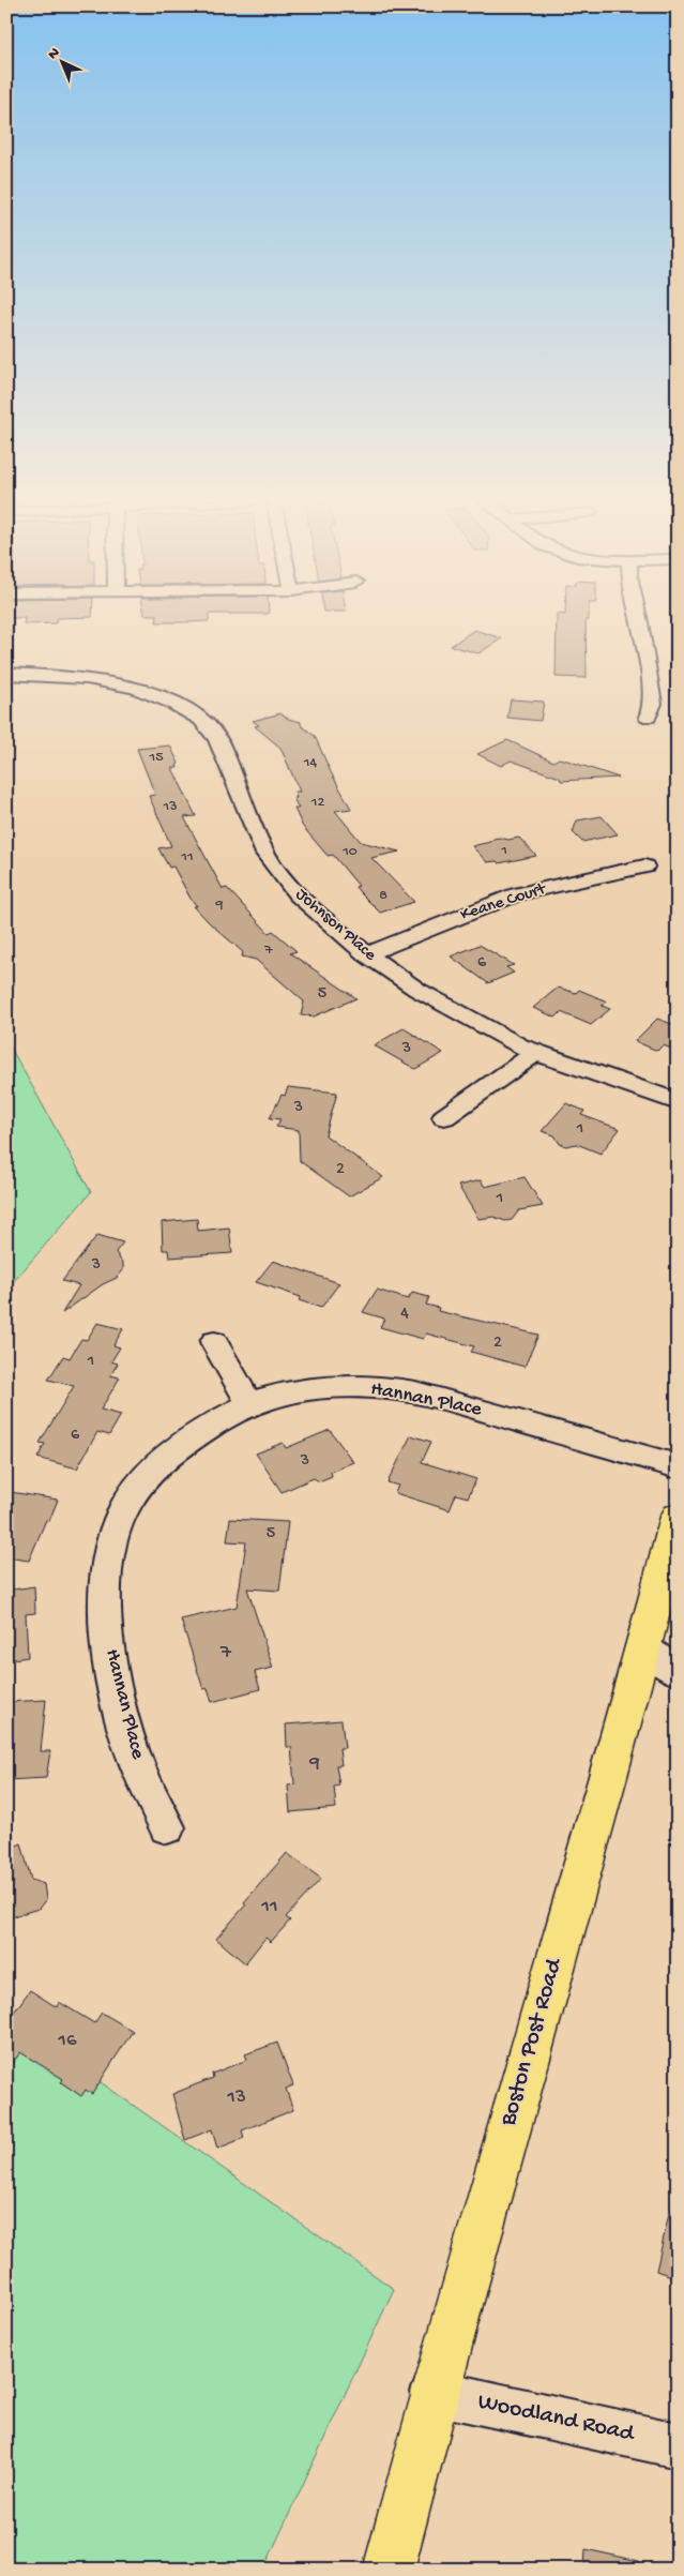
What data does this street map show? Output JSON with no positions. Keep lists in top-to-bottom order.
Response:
{
  "streets": {
    "main road": ["Boston Post Road"],
    "street": [
      "Keane Court",
      "Johnson Place",
      "Hannan Place",
      "Woodland Road"
    ]
  },
  "crossings": [
    ["Keane Court", "Johnson Place"],
    ["Boston Post Road", "Woodland Road"]
  ],
  "house_numbers": [
    "15",
    "14",
    "12",
    "13",
    "1",
    "10",
    "11",
    "8",
    "9",
    "7",
    "6",
    "5",
    "3",
    "3",
    "1",
    "2",
    "1",
    "3",
    "4",
    "2",
    "1",
    "6",
    "3",
    "5",
    "7",
    "9",
    "11",
    "16",
    "13"
  ],
  "north": "top left"
}
